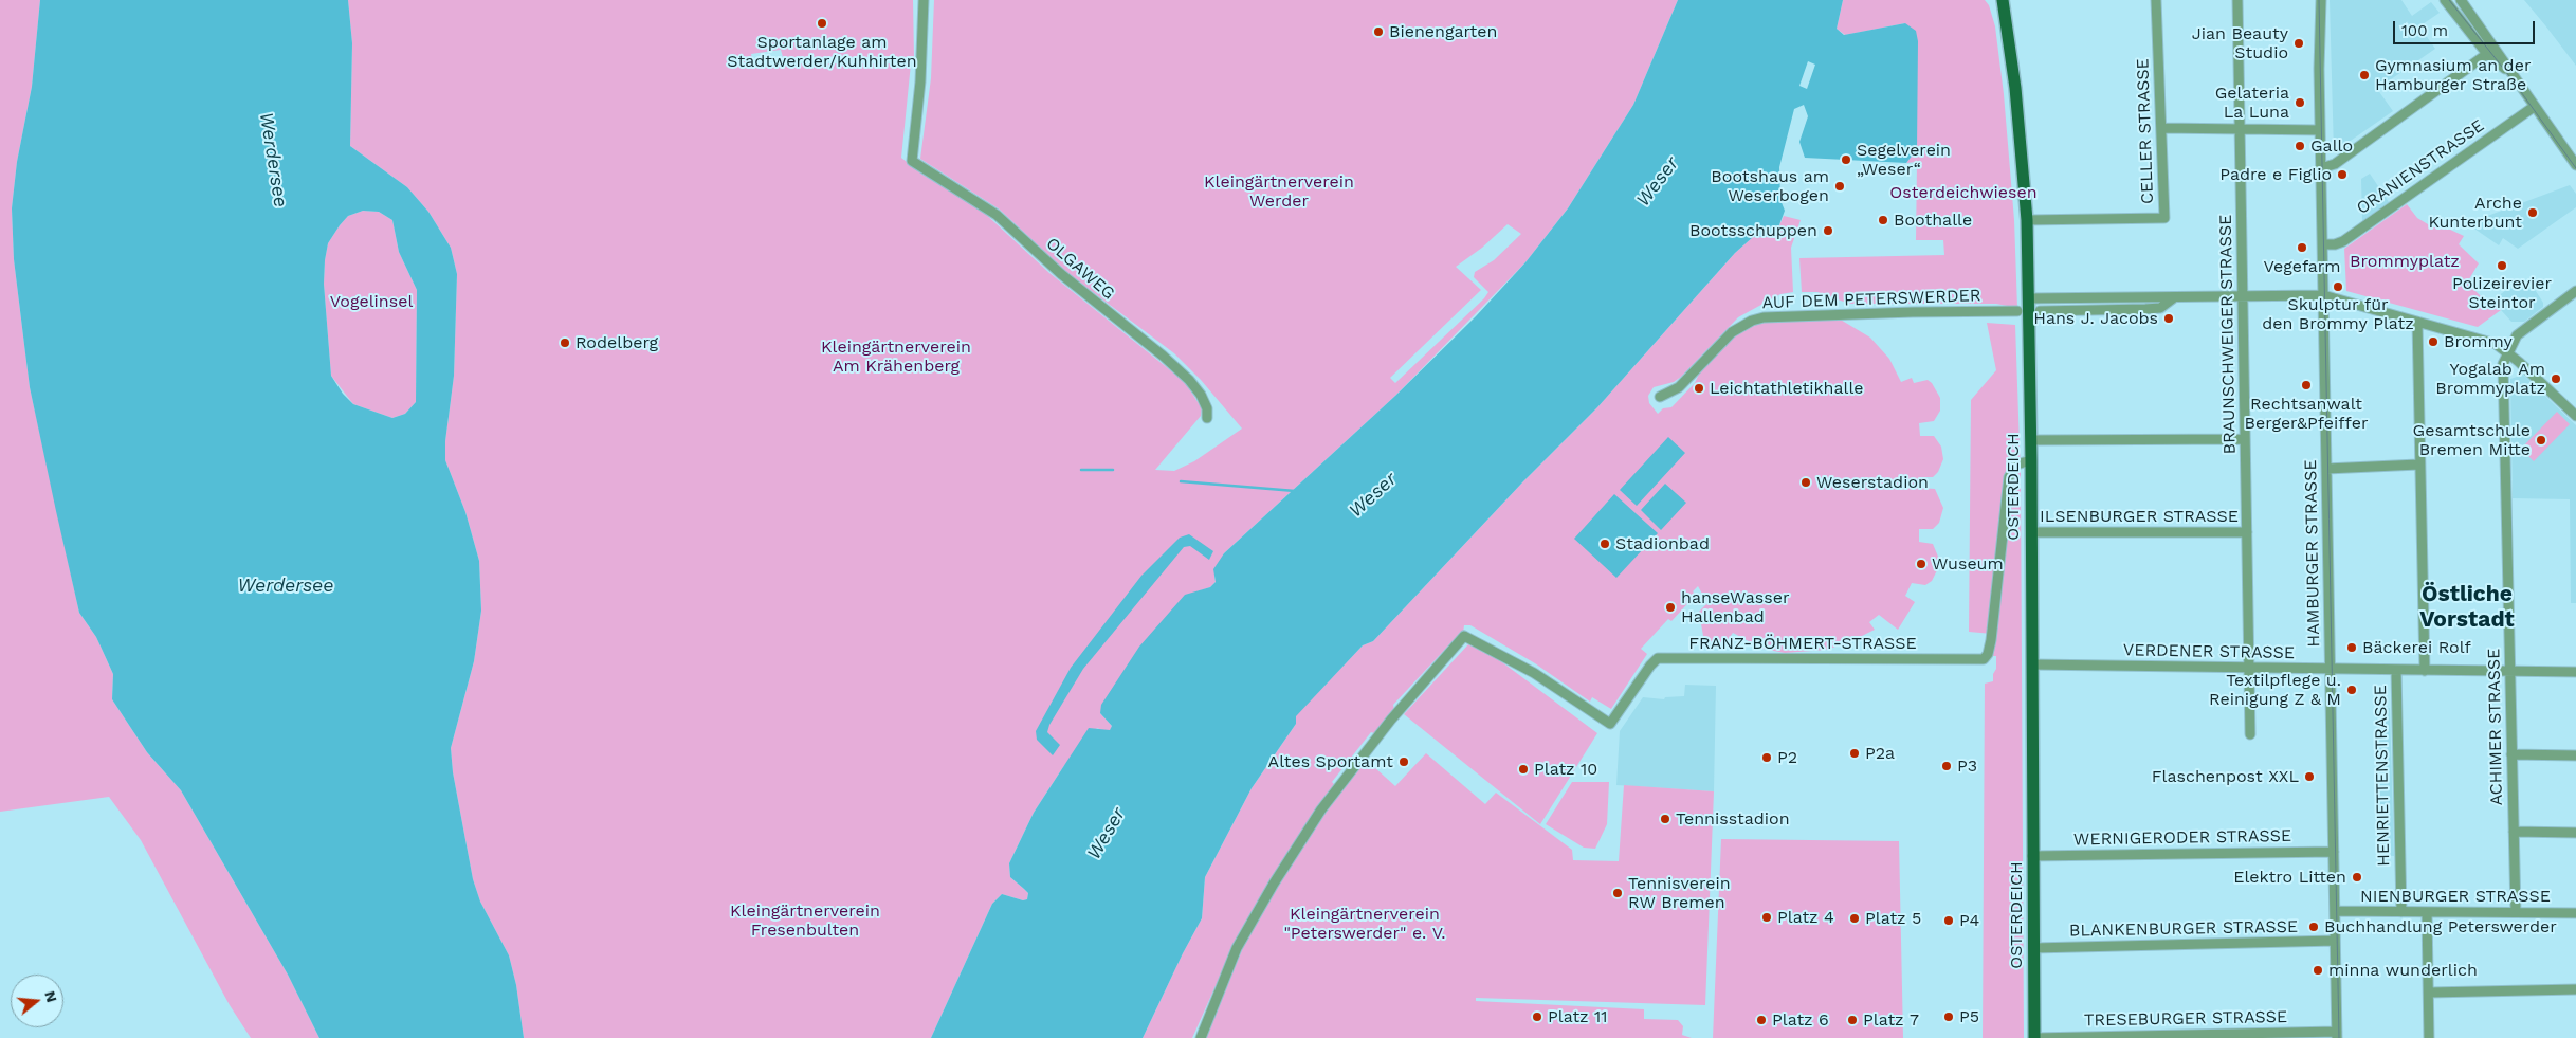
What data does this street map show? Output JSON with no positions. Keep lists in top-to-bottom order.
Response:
{
  "streets": {
    "main road": ["OSTERDEICH"],
    "street": [
      "CELLER STRASSE",
      "ORANIENSTRASSE",
      "OLGAWEG",
      "AUF DEM PETERSWERDER",
      "BRAUNSCHWEIGER STRASSE",
      "ILSENBURGER STRASSE",
      "HAMBURGER STRASSE",
      "FRANZ-BÖHMERT-STRASSE",
      "VERDENER STRASSE",
      "ACHIMER STRASSE",
      "HENRIETTENSTRASSE",
      "WERNIGERODER STRASSE",
      "NIENBURGER STRASSE",
      "BLANKENBURGER STRASSE",
      "TRESEBURGER STRASSE"
    ]
  },
  "crossings": [
    ["CELLER STRASSE", "OSTERDEICH"],
    ["ORANIENSTRASSE", "HAMBURGER STRASSE"],
    ["BRAUNSCHWEIGER STRASSE", "ILSENBURGER STRASSE"],
    ["BRAUNSCHWEIGER STRASSE", "VERDENER STRASSE"],
    ["OSTERDEICH", "ILSENBURGER STRASSE"],
    ["OSTERDEICH", "FRANZ-BÖHMERT-STRASSE"],
    ["OSTERDEICH", "VERDENER STRASSE"],
    ["OSTERDEICH", "WERNIGERODER STRASSE"],
    ["OSTERDEICH", "BLANKENBURGER STRASSE"],
    ["OSTERDEICH", "TRESEBURGER STRASSE"],
    ["HAMBURGER STRASSE", "VERDENER STRASSE"],
    ["HAMBURGER STRASSE", "WERNIGERODER STRASSE"],
    ["HAMBURGER STRASSE", "NIENBURGER STRASSE"],
    ["HAMBURGER STRASSE", "BLANKENBURGER STRASSE"],
    ["HAMBURGER STRASSE", "TRESEBURGER STRASSE"],
    ["VERDENER STRASSE", "ACHIMER STRASSE"],
    ["VERDENER STRASSE", "HENRIETTENSTRASSE"],
    ["ACHIMER STRASSE", "NIENBURGER STRASSE"],
    ["HENRIETTENSTRASSE", "NIENBURGER STRASSE"]
  ],
  "districts": ["Östliche Vorstadt"],
  "water": ["Werdersee", "Weser"],
  "parks": [
    "Kleingärtnerverein Werder",
    "Osterdeichwiesen",
    "Brommyplatz",
    "Vogelinsel",
    "Kleingärtnerverein Am Krähenberg",
    "Kleingärtnerverein Fresenbulten",
    "Kleingärtnerverein \"Peterswerder\" e. V."
  ],
  "places": [
    "Sportanlage am Stadtwerder/Kuhhirten",
    "Bienengarten",
    "Jian Beauty Studio",
    "Gymnasium an der Hamburger Straße",
    "Gelateria La Luna",
    "Gallo",
    "Segelverein „Weser“",
    "Padre e Figlio",
    "Bootshaus am Weserbogen",
    "Arche Kunterbunt",
    "Boothalle",
    "Bootsschuppen",
    "Vegefarm",
    "Polizeirevier Steintor",
    "Skulptur für den Brommy Platz",
    "Hans J. Jacobs",
    "Brommy",
    "Rodelberg",
    "Yogalab Am Brommyplatz",
    "Rechtsanwalt Berger&Pfeiffer",
    "Leichtathletikhalle",
    "Gesamtschule Bremen Mitte",
    "Weserstadion",
    "Stadionbad",
    "Wuseum",
    "hanseWasser Hallenbad",
    "Bäckerei Rolf",
    "Textilpflege u. Reinigung Z & M",
    "P2a",
    "P2",
    "Altes Sportamt",
    "P3",
    "Platz 10",
    "Flaschenpost XXL",
    "Tennisstadion",
    "Elektro Litten",
    "Tennisverein RW Bremen",
    "Platz 4",
    "Platz 5",
    "P4",
    "Buchhandlung Peterswerder",
    "minna wunderlich",
    "Platz 11",
    "P5",
    "Platz 6",
    "Platz 7"
  ],
  "scale_bar": "100 m",
  "north": "right"
}
